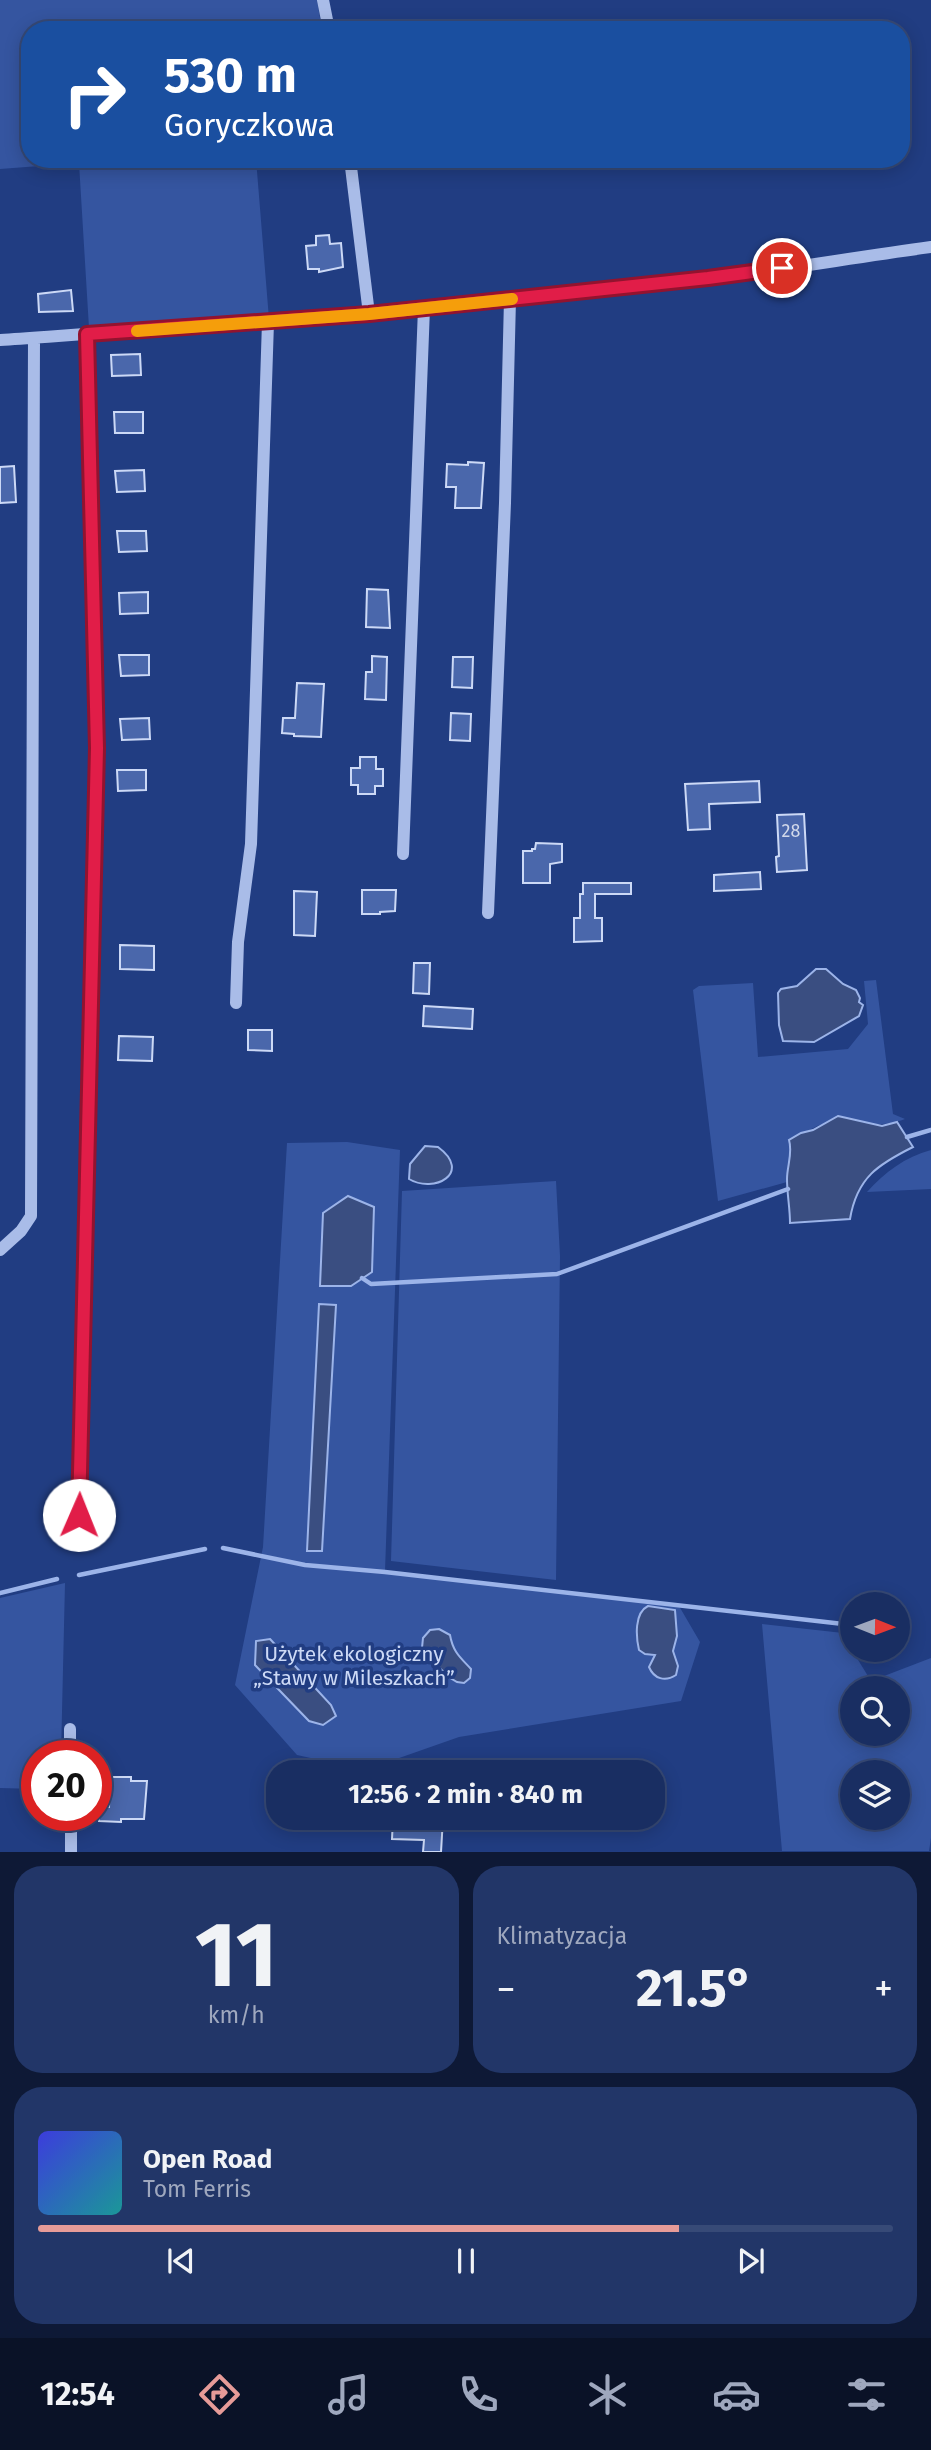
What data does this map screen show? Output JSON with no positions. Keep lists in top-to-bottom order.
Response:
{
  "parks": ["Użytek ekologiczny „Stawy w Mileszkach”"],
  "house_numbers": ["28"],
  "north": "right",
  "page": {
    "turn": ["530 m", "Goryczkowa"],
    "limit": "20",
    "trip": "12:56 · 2 min · 840 m",
    "tile": [
      ["11", "km/h"],
      "Klimatyzacja"
    ],
    "heat": ["−", "21.5°", "+"],
    "song": ["Open Road", "Tom Ferris"],
    "tabs": "12:54"
  }
}
